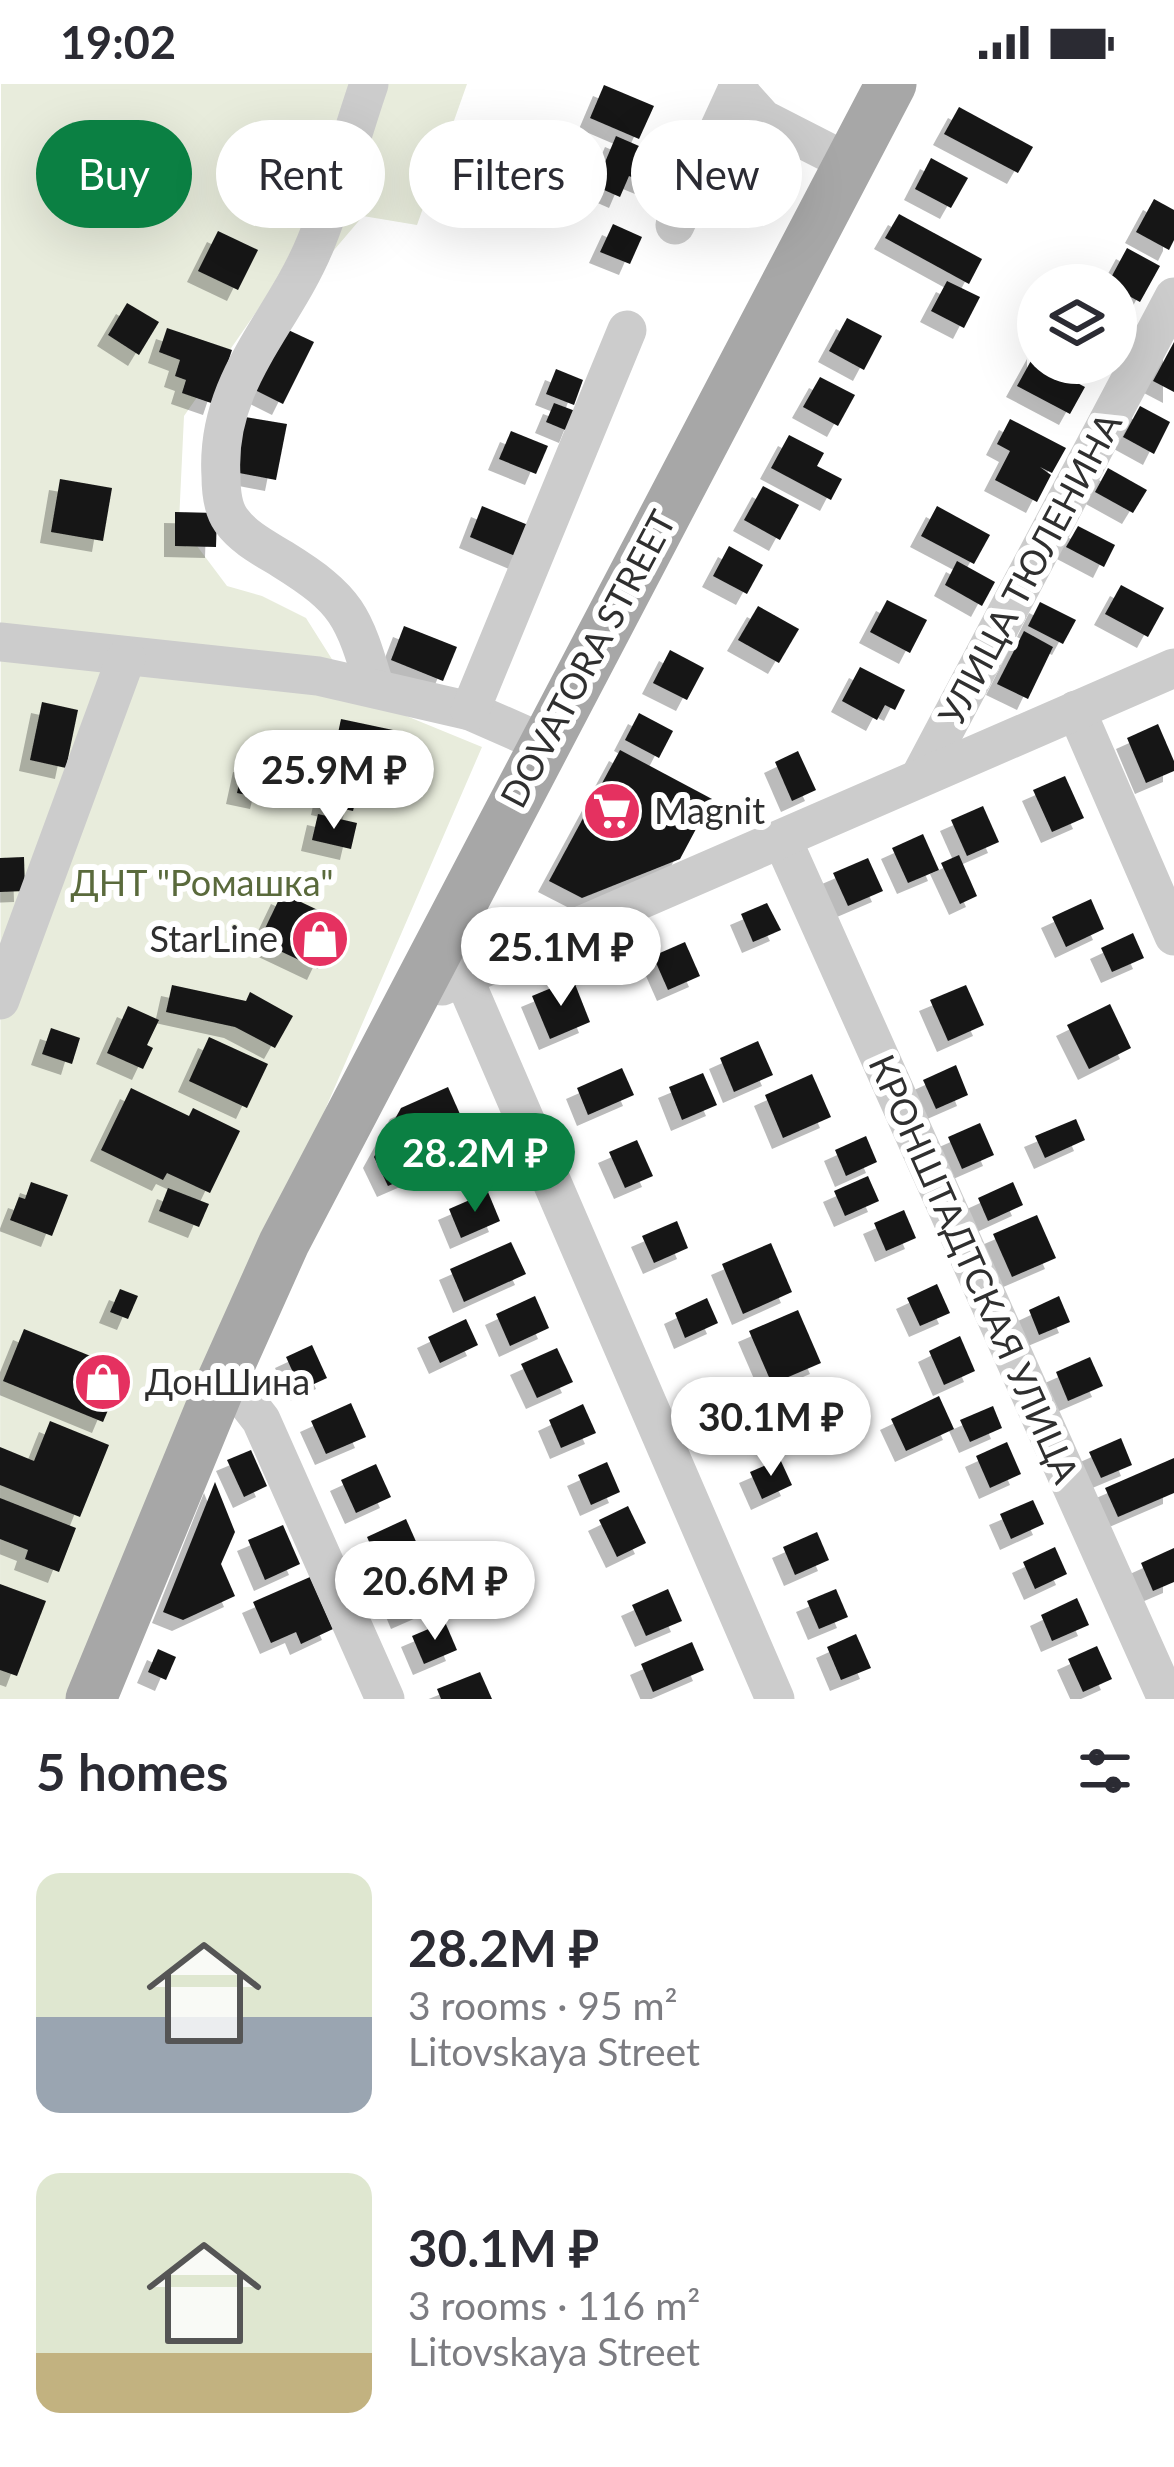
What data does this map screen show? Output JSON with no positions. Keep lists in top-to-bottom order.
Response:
{
  "streets": {
    "main road": ["DOVATORA STREET"],
    "street": ["УЛИЦА ТЮЛЕНИНА", "КРОНШТАДТСКАЯ УЛИЦА"]
  },
  "parks": ["ДНТ \"Ромашка\""],
  "places": {
    "supermarket": ["Magnit"],
    "shop": ["StarLine", "ДонШина"]
  },
  "page": {
    "status": "19:02",
    "chip": [
      "Buy",
      "Rent",
      "Filters",
      "New"
    ],
    "price": [
      "25.9M ₽",
      "25.1M ₽",
      "28.2M ₽",
      "30.1M ₽",
      "20.6M ₽"
    ],
    "heading": "5 homes",
    "list": [
      {
        "name": "28.2M ₽",
        "note": "3 rooms · 95 m² · Litovskaya Street"
      },
      {
        "name": "30.1M ₽",
        "note": "3 rooms · 116 m² · Litovskaya Street"
      }
    ]
  }
}
